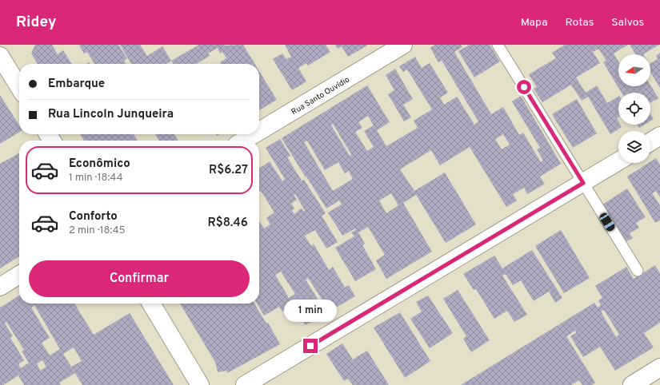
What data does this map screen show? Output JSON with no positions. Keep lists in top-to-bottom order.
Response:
{
  "streets": {
    "street": ["Rua Santo Ouvídio"]
  },
  "north": "left",
  "page": {
    "header": "Ridey",
    "nav": ["Mapa", "Rotas", "Salvos"],
    "banner": ["Embarque", "Rua Lincoln Junqueira"],
    "list": [
      {
        "name": "Econômico",
        "note": "1 min · 18:44",
        "value": "R$6.27"
      },
      {
        "name": "Conforto",
        "note": "2 min · 18:45",
        "value": "R$8.46"
      }
    ],
    "buttons": "Confirmar",
    "bubble": "1 min"
  }
}
